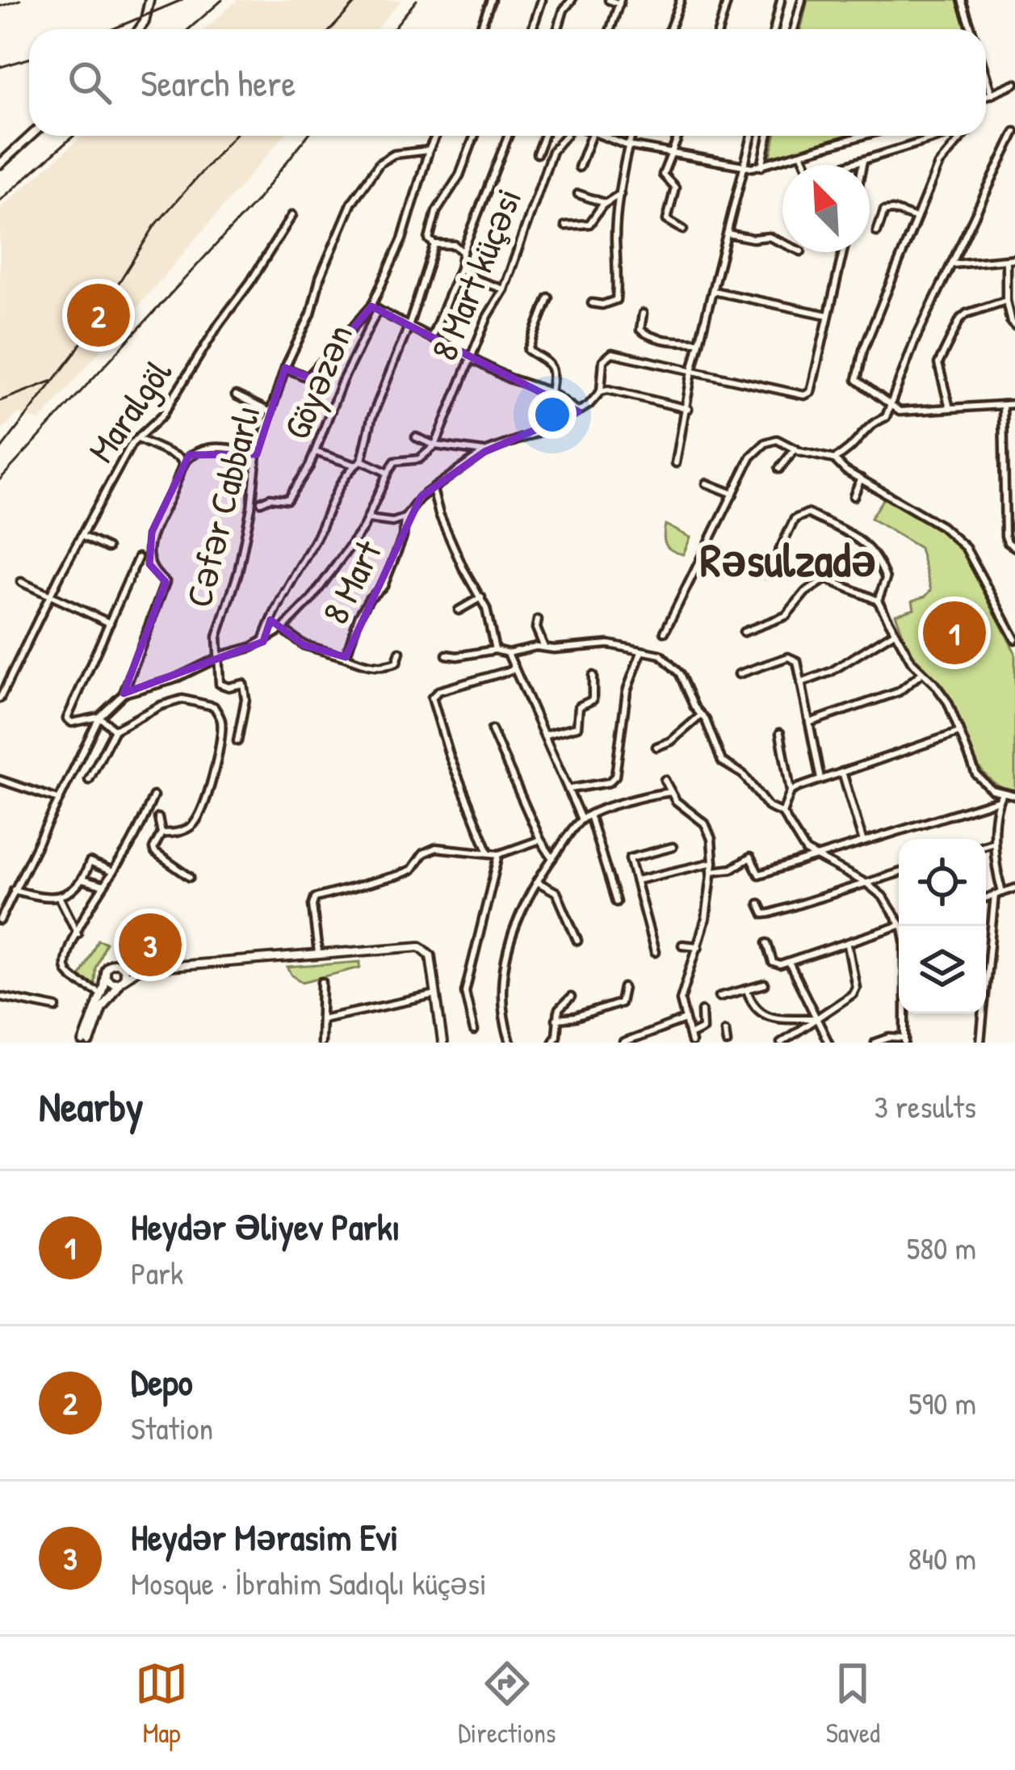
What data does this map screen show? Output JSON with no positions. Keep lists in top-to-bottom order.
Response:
{
  "streets": {
    "street": [
      "8 Mart küçəsi",
      "Göyəzən",
      "Maralgöl",
      "Cəfər Cabbarlı",
      "8 Mart"
    ]
  },
  "crossings": [
    ["8 Mart küçəsi", "Göyəzən"],
    ["Göyəzən", "Cəfər Cabbarlı"]
  ],
  "districts": ["Rəsulzadə"],
  "north": "top left",
  "page": {
    "search": "Search here",
    "pins": ["2", "1", "3"],
    "heading": ["Nearby", "3 results"],
    "list": [
      {
        "mark": "1",
        "name": "Heydər Əliyev Parkı",
        "note": "Park",
        "value": "580 m"
      },
      {
        "mark": "2",
        "name": "Depo",
        "note": "Station",
        "value": "590 m"
      },
      {
        "mark": "3",
        "name": "Heydər Mərasim Evi",
        "note": "Mosque · İbrahim Sadıqlı küçəsi",
        "value": "840 m"
      }
    ],
    "nav": ["Map", "Directions", "Saved"]
  }
}
